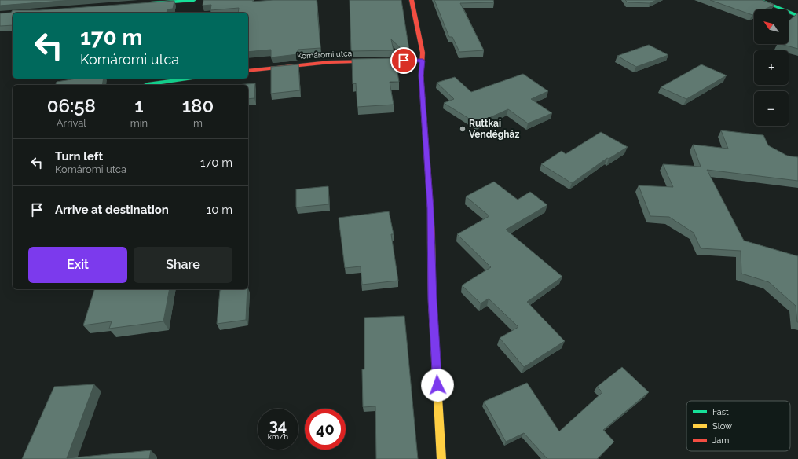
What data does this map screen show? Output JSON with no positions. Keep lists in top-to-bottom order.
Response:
{
  "streets": {
    "street": ["Komáromi utca"]
  },
  "places": ["Ruttkai Vendégház"],
  "legend": ["Fast", "Slow", "Jam"],
  "north": "top left",
  "page": {
    "map_buttons": ["+", "−"],
    "turn": ["170 m", "Komáromi utca"],
    "eta": [
      "06:58",
      "Arrival",
      "1",
      "min",
      "180",
      "m"
    ],
    "list": [
      {
        "name": "Turn left",
        "note": "Komáromi utca",
        "value": "170 m"
      },
      {
        "name": "Arrive at destination",
        "value": "10 m"
      }
    ],
    "buttons": ["Exit", "Share"],
    "speed": "34 km/h",
    "limit": "40"
  }
}
